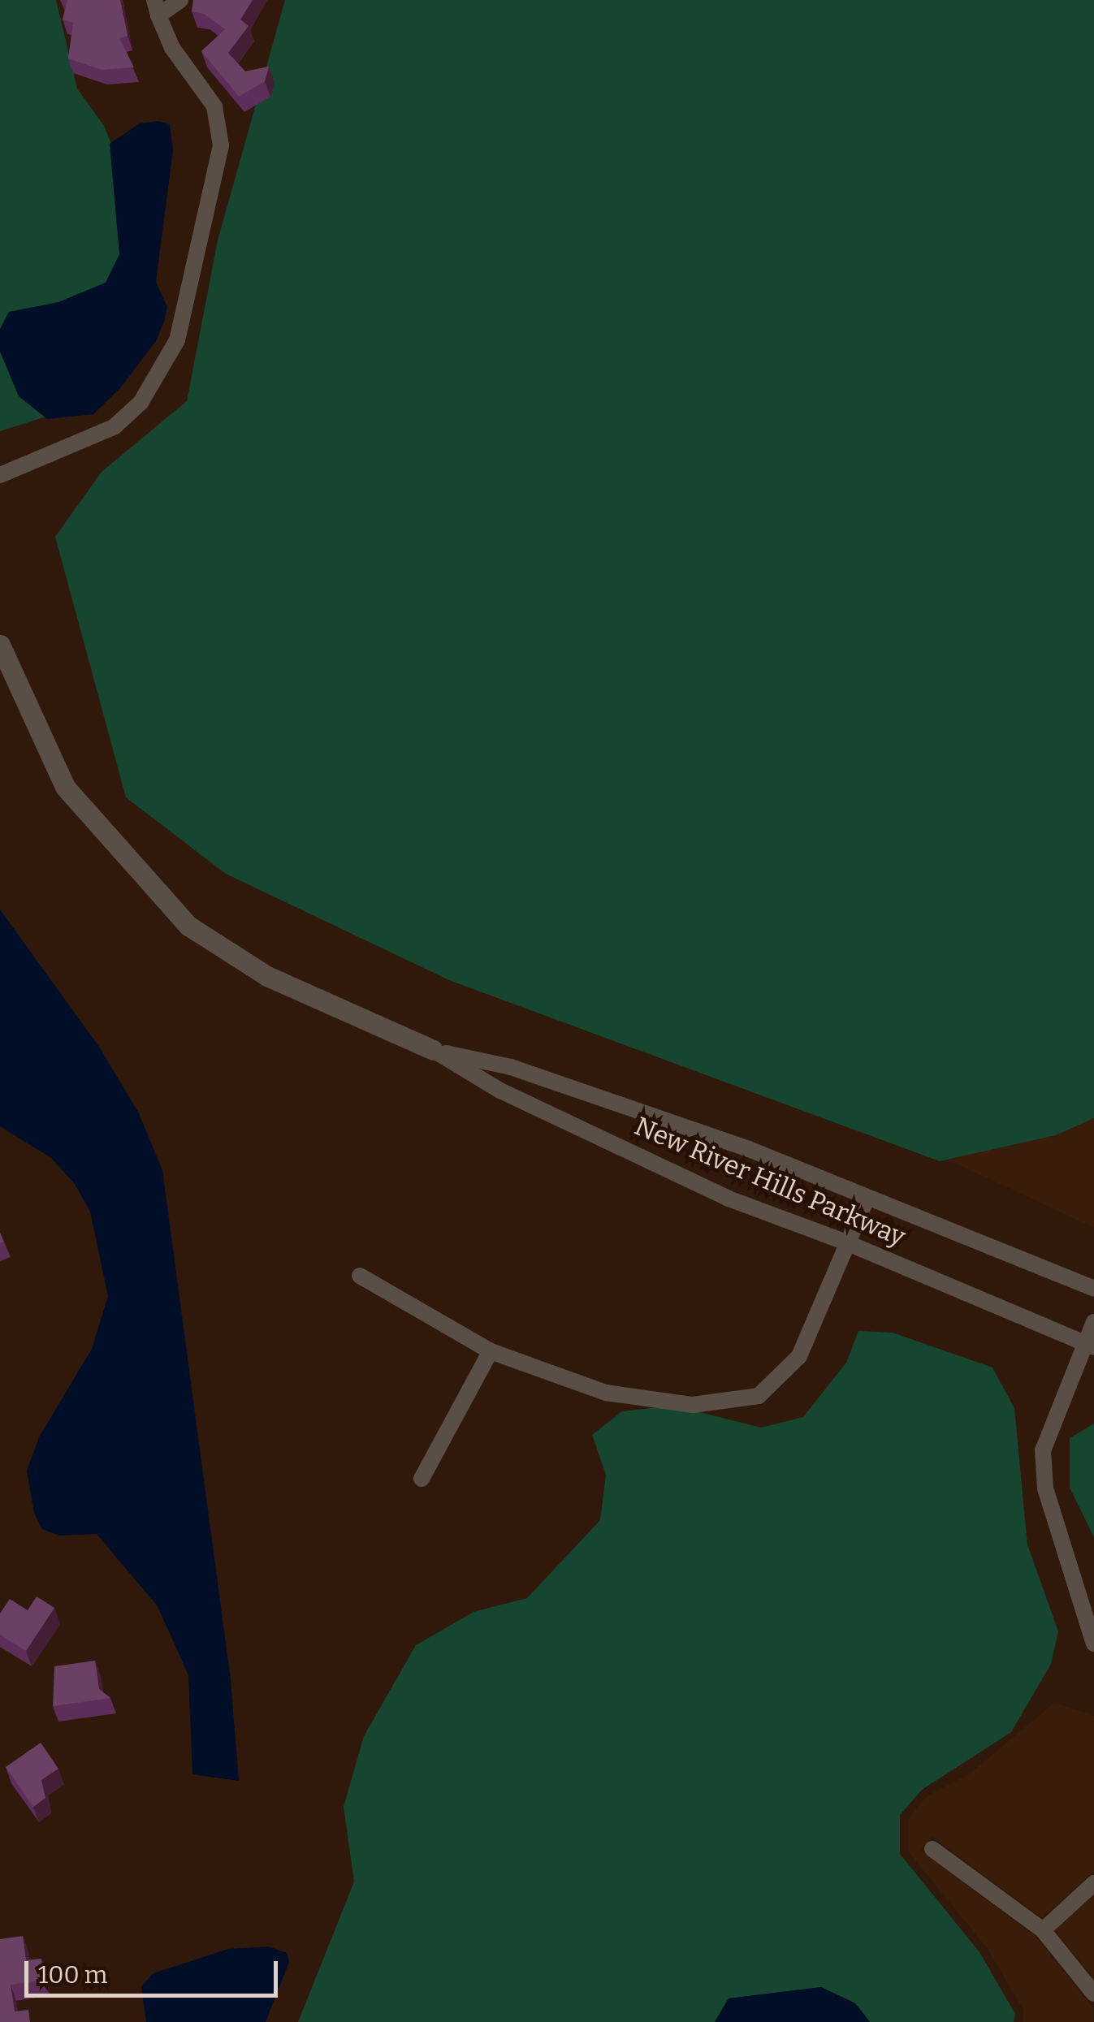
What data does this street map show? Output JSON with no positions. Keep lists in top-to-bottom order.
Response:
{
  "streets": {
    "street": ["New River Hills Parkway"]
  },
  "scale_bar": "100 m"
}
